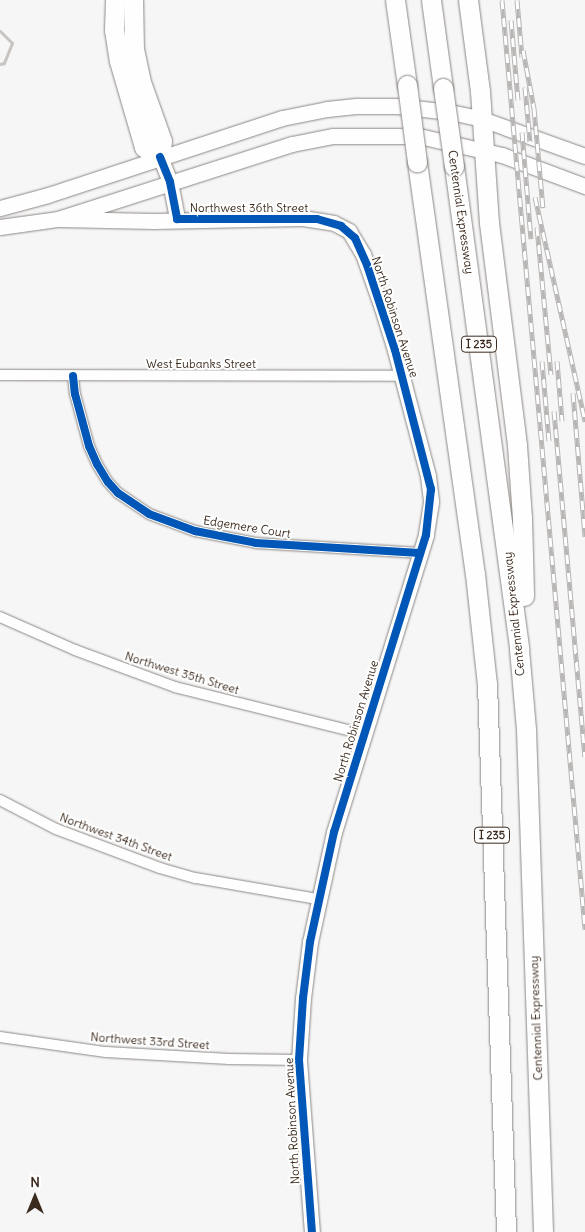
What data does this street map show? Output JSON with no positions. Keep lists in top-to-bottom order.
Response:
{
  "streets": {
    "highway": ["Centennial Expressway", "I 235"],
    "main road": ["Northwest 36th Street", "North Robinson Avenue"],
    "street": [
      "West Eubanks Street",
      "Edgemere Court",
      "Northwest 35th Street",
      "Northwest 34th Street",
      "Northwest 33rd Street"
    ]
  },
  "crossings": [
    ["Northwest 36th Street", "North Robinson Avenue"],
    ["North Robinson Avenue", "West Eubanks Street"],
    ["North Robinson Avenue", "Edgemere Court"],
    ["North Robinson Avenue", "Northwest 35th Street"],
    ["North Robinson Avenue", "Northwest 34th Street"],
    ["North Robinson Avenue", "Northwest 33rd Street"],
    ["West Eubanks Street", "Edgemere Court"]
  ],
  "north": "top"
}
